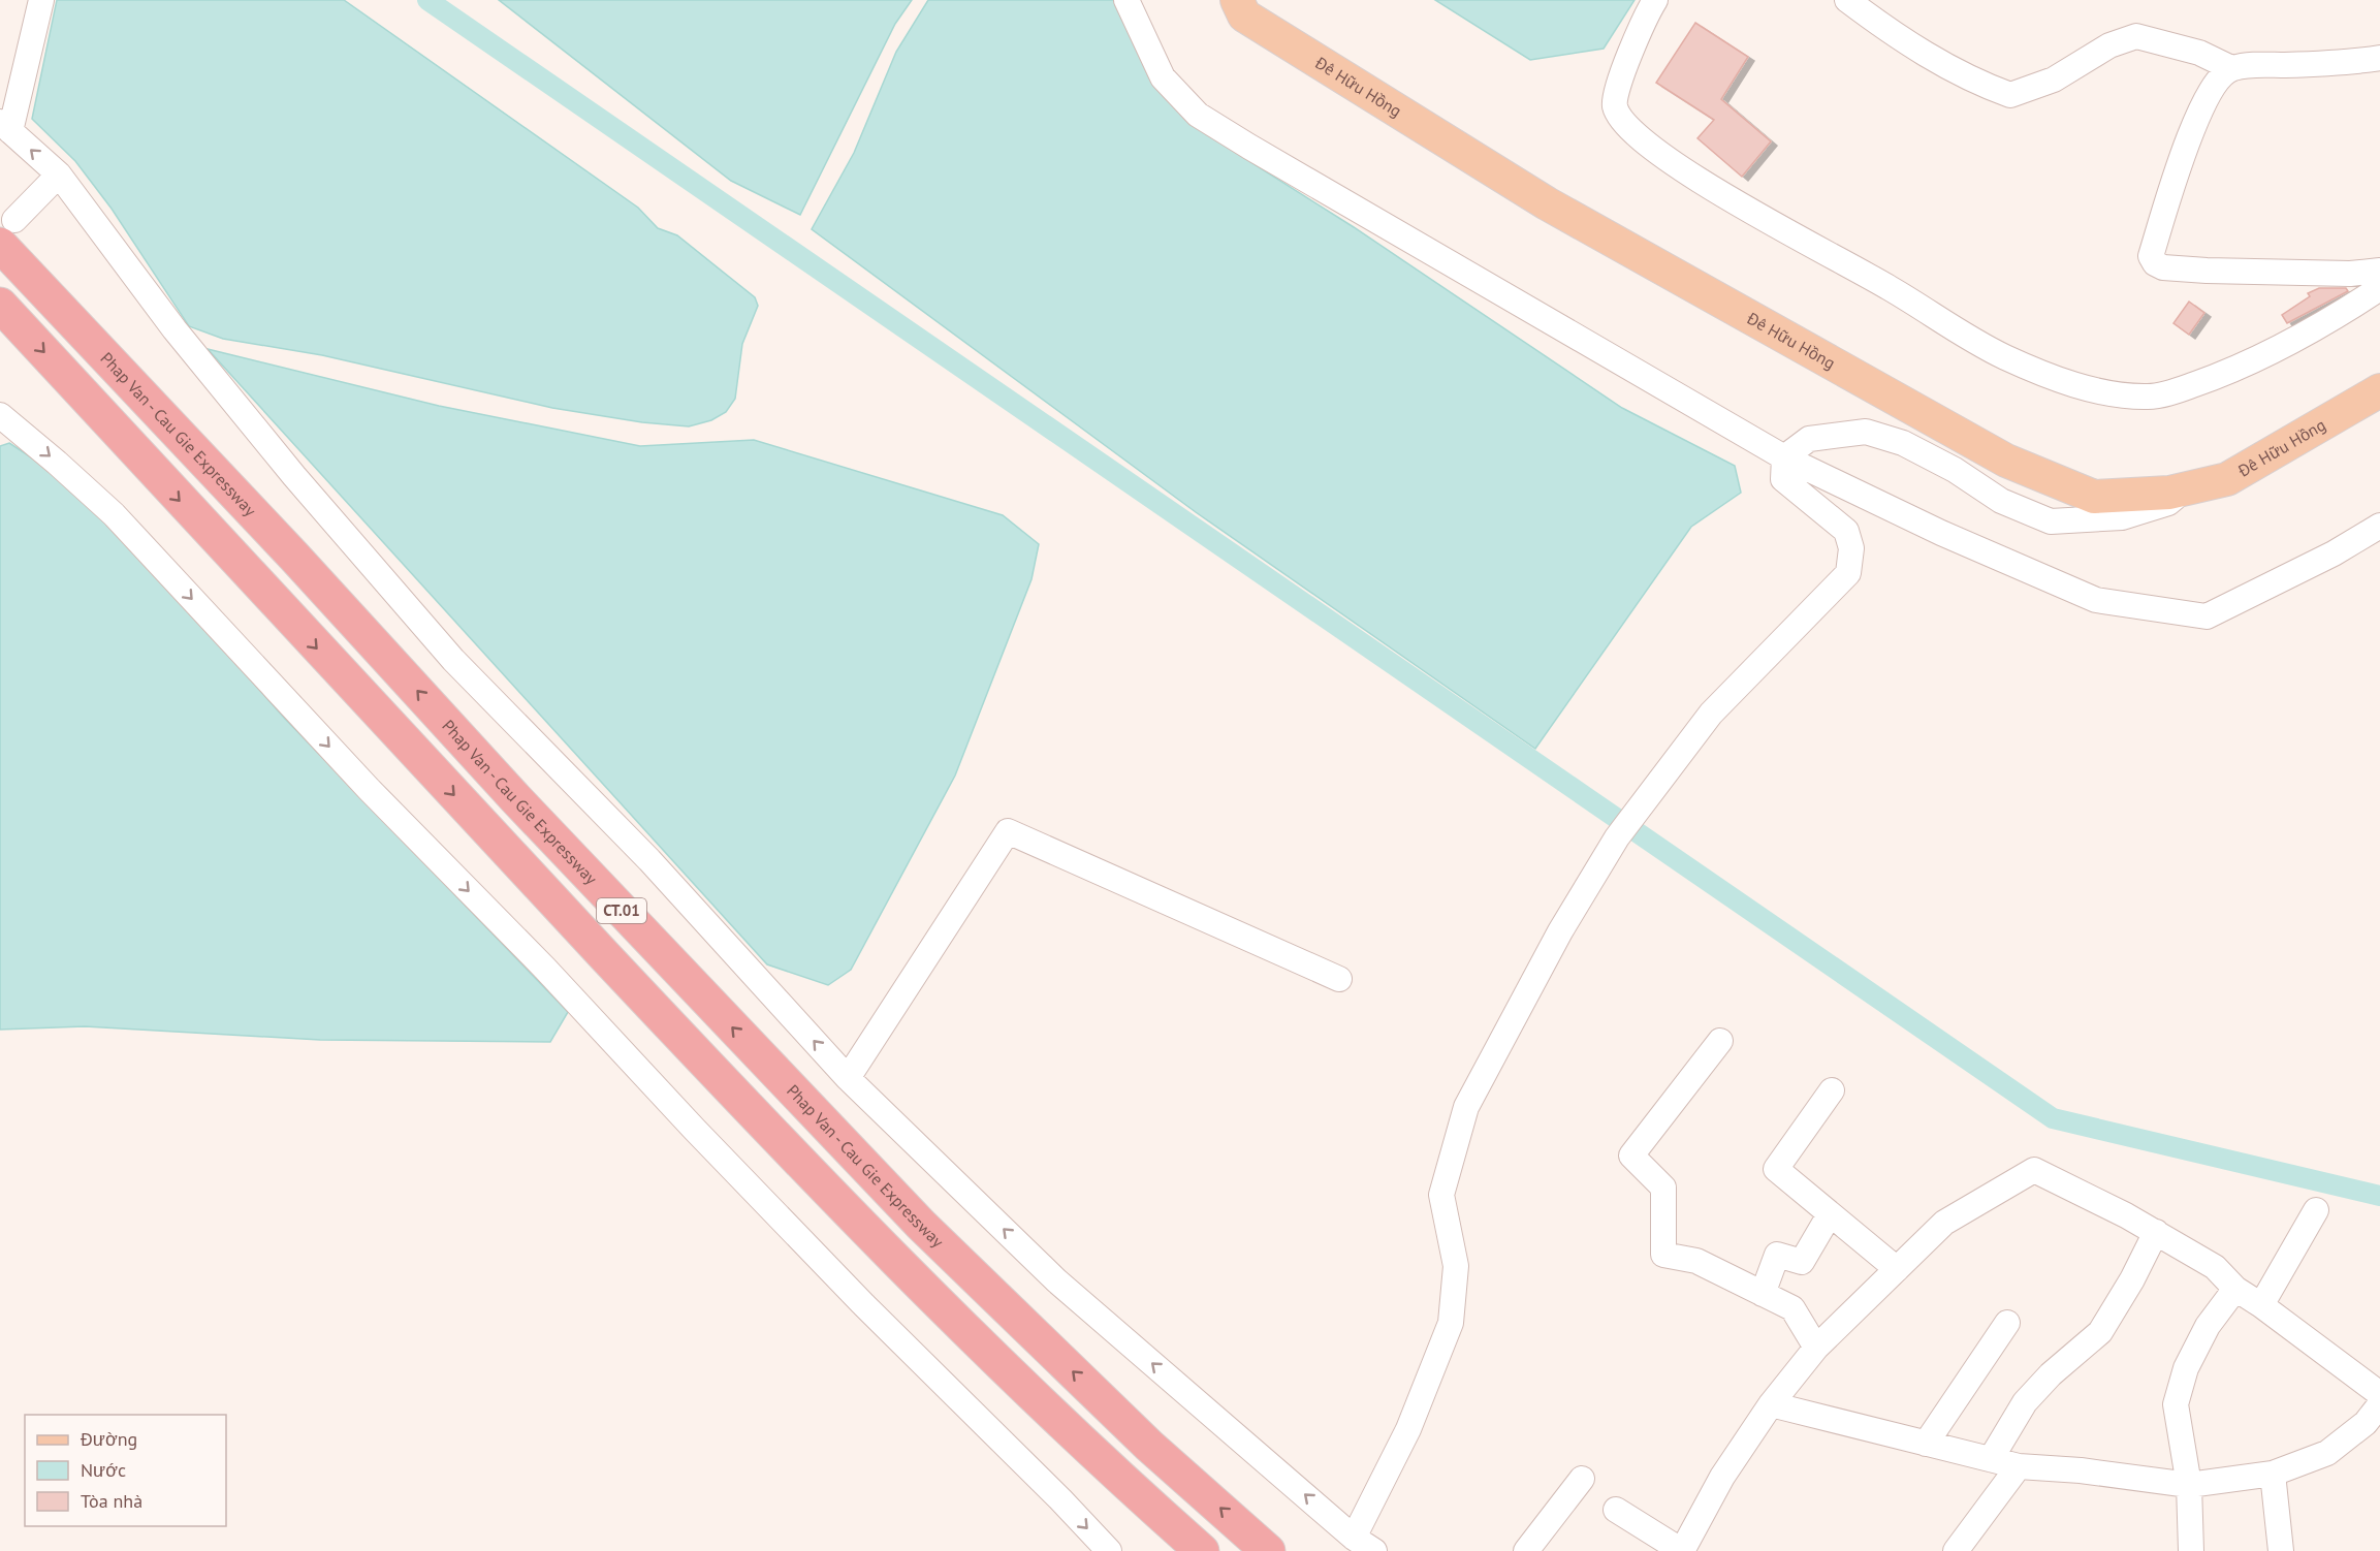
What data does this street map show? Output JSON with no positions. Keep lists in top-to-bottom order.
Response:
{
  "streets": {
    "highway": ["Phap Van - Cau Gie Expressway", "CT.01"],
    "main road": ["Đê Hữu Hồng"]
  },
  "legend": ["Đường", "Nước", "Tòa nhà"]
}
